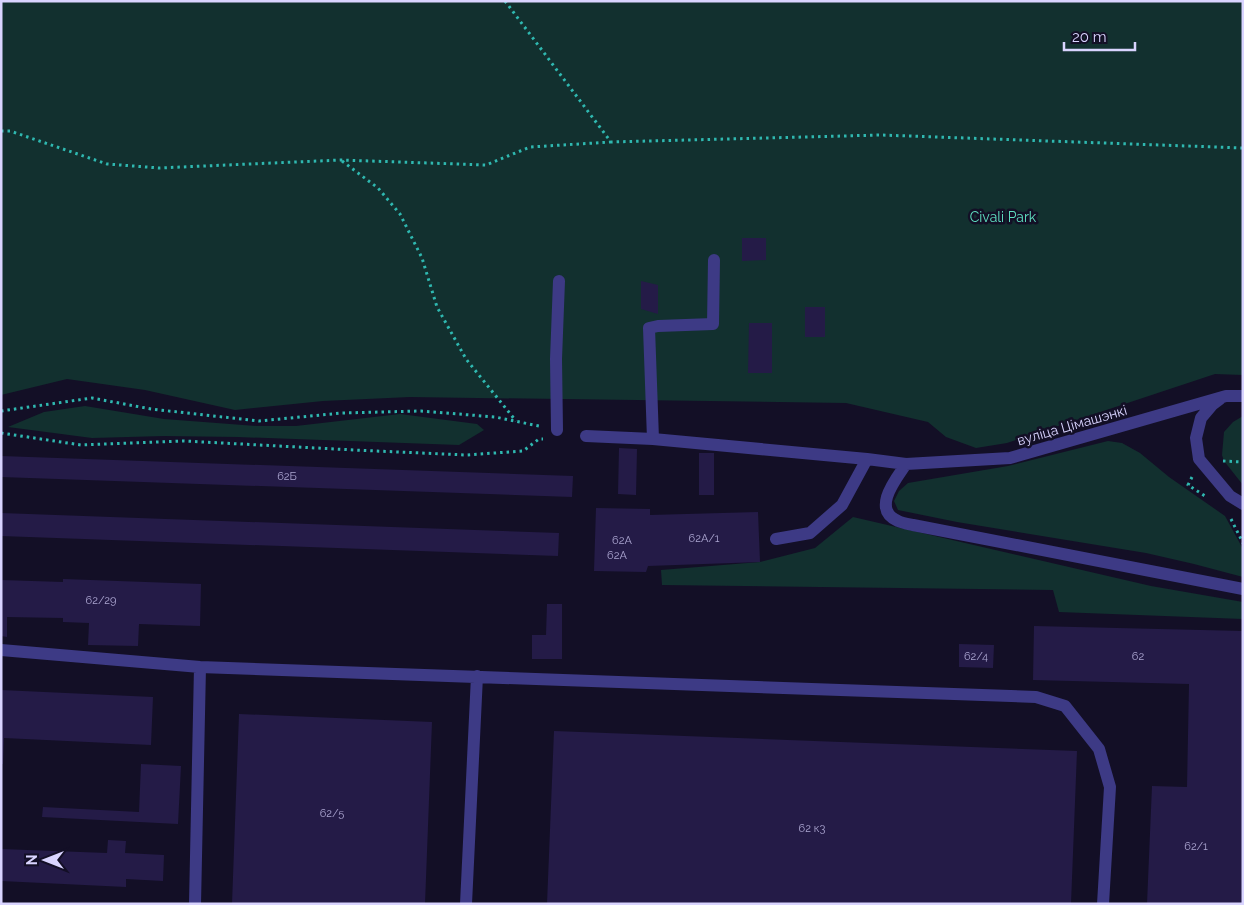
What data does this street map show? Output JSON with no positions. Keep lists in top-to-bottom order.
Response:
{
  "streets": {
    "lane": ["вуліца Цімашэнкі"]
  },
  "parks": ["Civali Park"],
  "house_numbers": [
    "62Б",
    "62А/1",
    "62А",
    "62А",
    "62/29",
    "62/4",
    "62",
    "62/5",
    "62 к3",
    "62/1"
  ],
  "scale_bar": "20 m",
  "north": "left"
}
